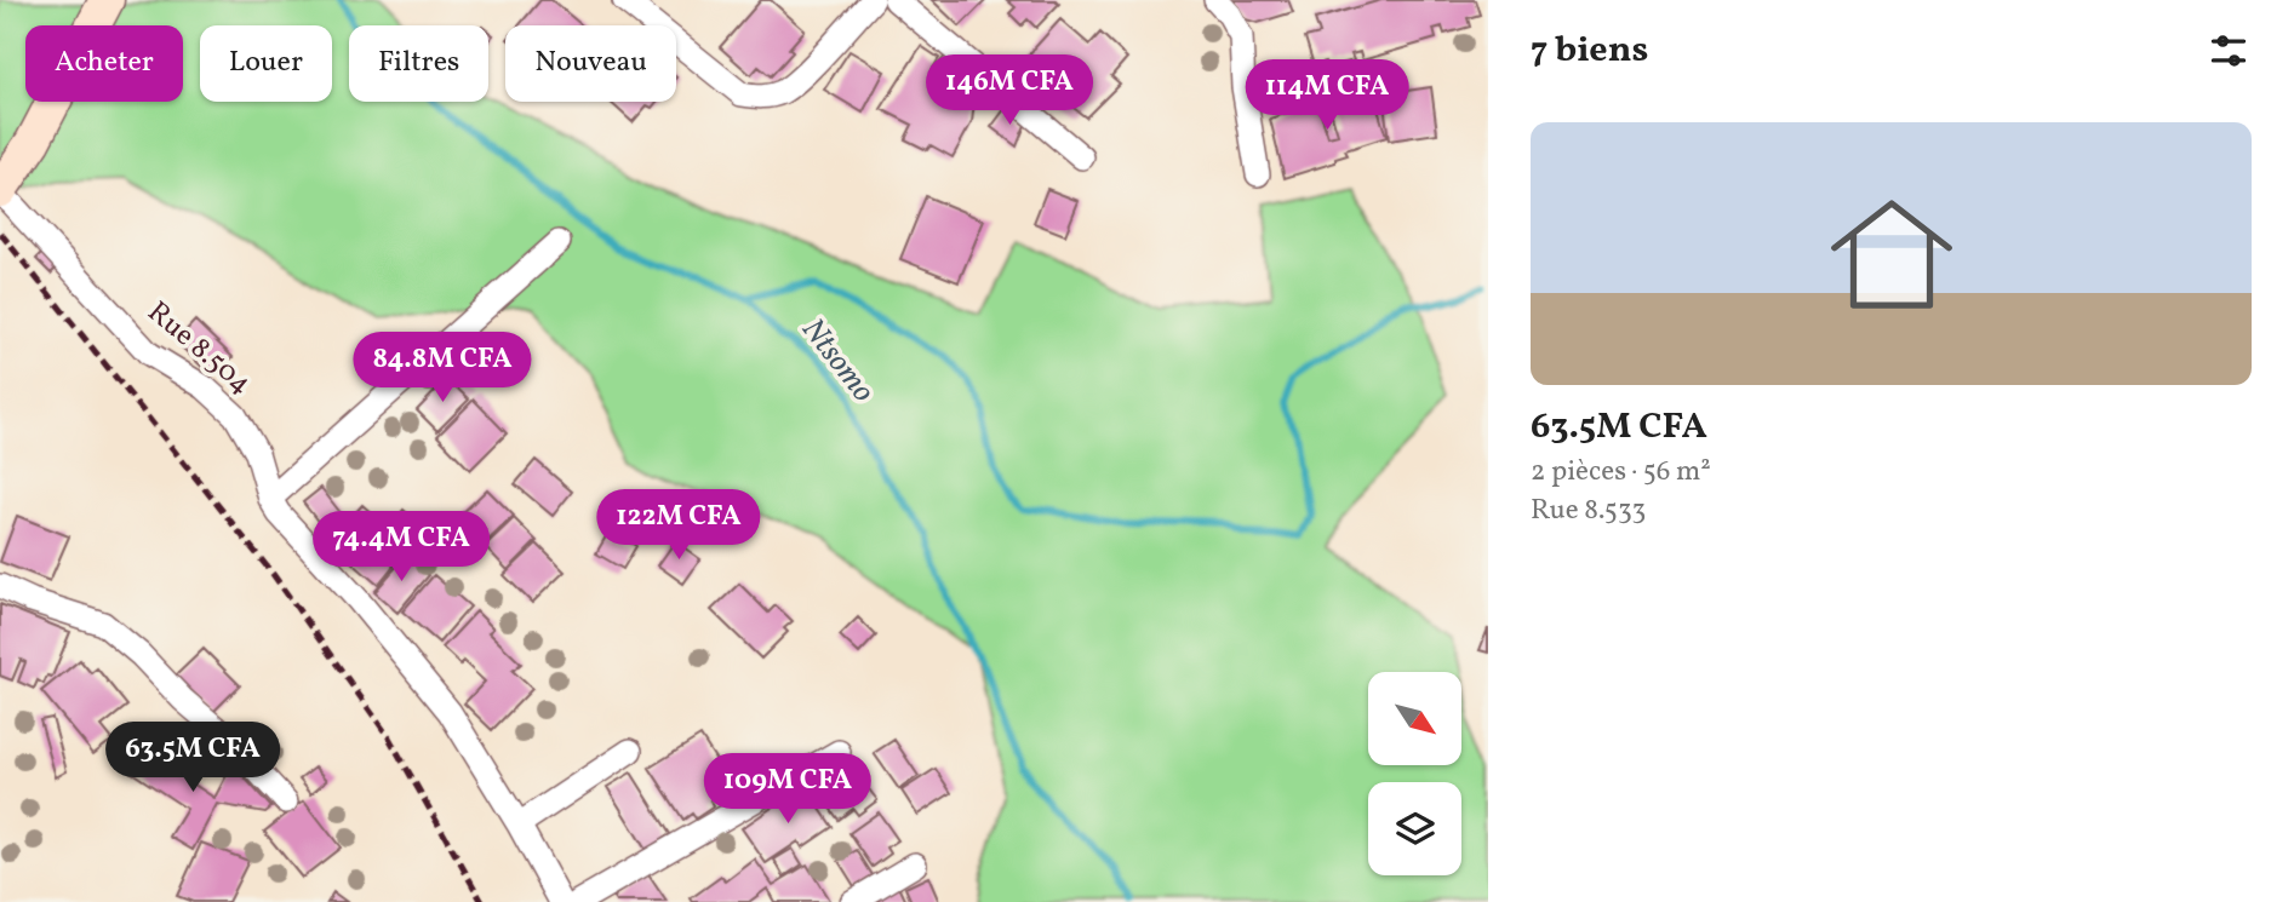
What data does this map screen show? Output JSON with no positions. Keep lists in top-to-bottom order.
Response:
{
  "streets": {
    "street": ["Rue 8.504"]
  },
  "water": ["Ntsomo"],
  "north": "bottom right",
  "page": {
    "heading": "7 biens",
    "chip": [
      "Acheter",
      "Louer",
      "Filtres",
      "Nouveau"
    ],
    "price": [
      "146M CFA",
      "114M CFA",
      "84.8M CFA",
      "122M CFA",
      "74.4M CFA",
      "63.5M CFA",
      "109M CFA"
    ],
    "list": [
      {
        "name": "63.5M CFA",
        "note": "2 pièces · 56 m² · Rue 8.533"
      }
    ]
  }
}
